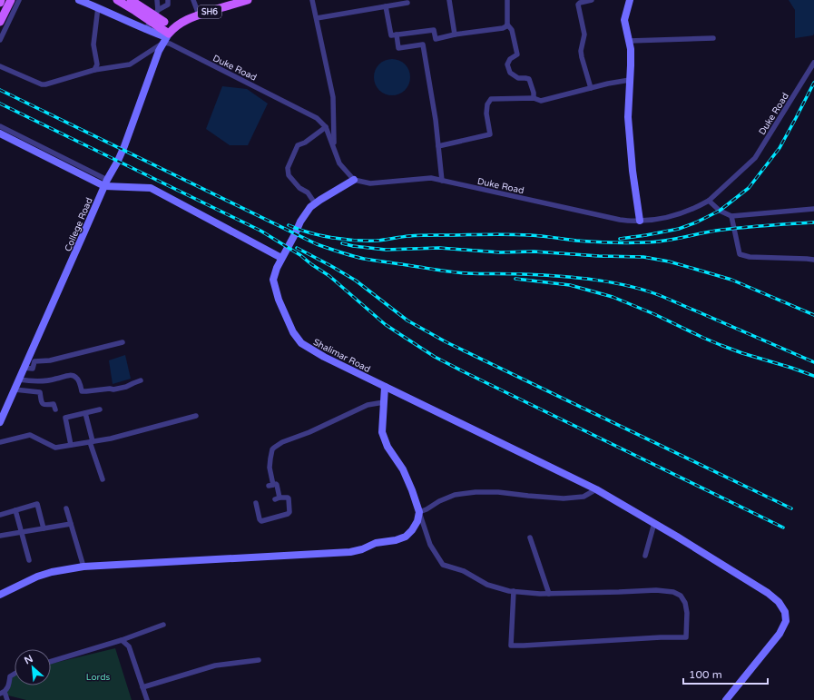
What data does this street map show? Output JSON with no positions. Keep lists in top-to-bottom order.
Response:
{
  "streets": {
    "main road": ["SH6"],
    "street": ["Duke Road", "College Road", "Shalimar Road"]
  },
  "crossings": [
    ["SH6", "Duke Road"],
    ["SH6", "College Road"],
    ["Duke Road", "College Road"]
  ],
  "parks": ["Lords"],
  "scale_bar": "100 m",
  "north": "top left"
}
